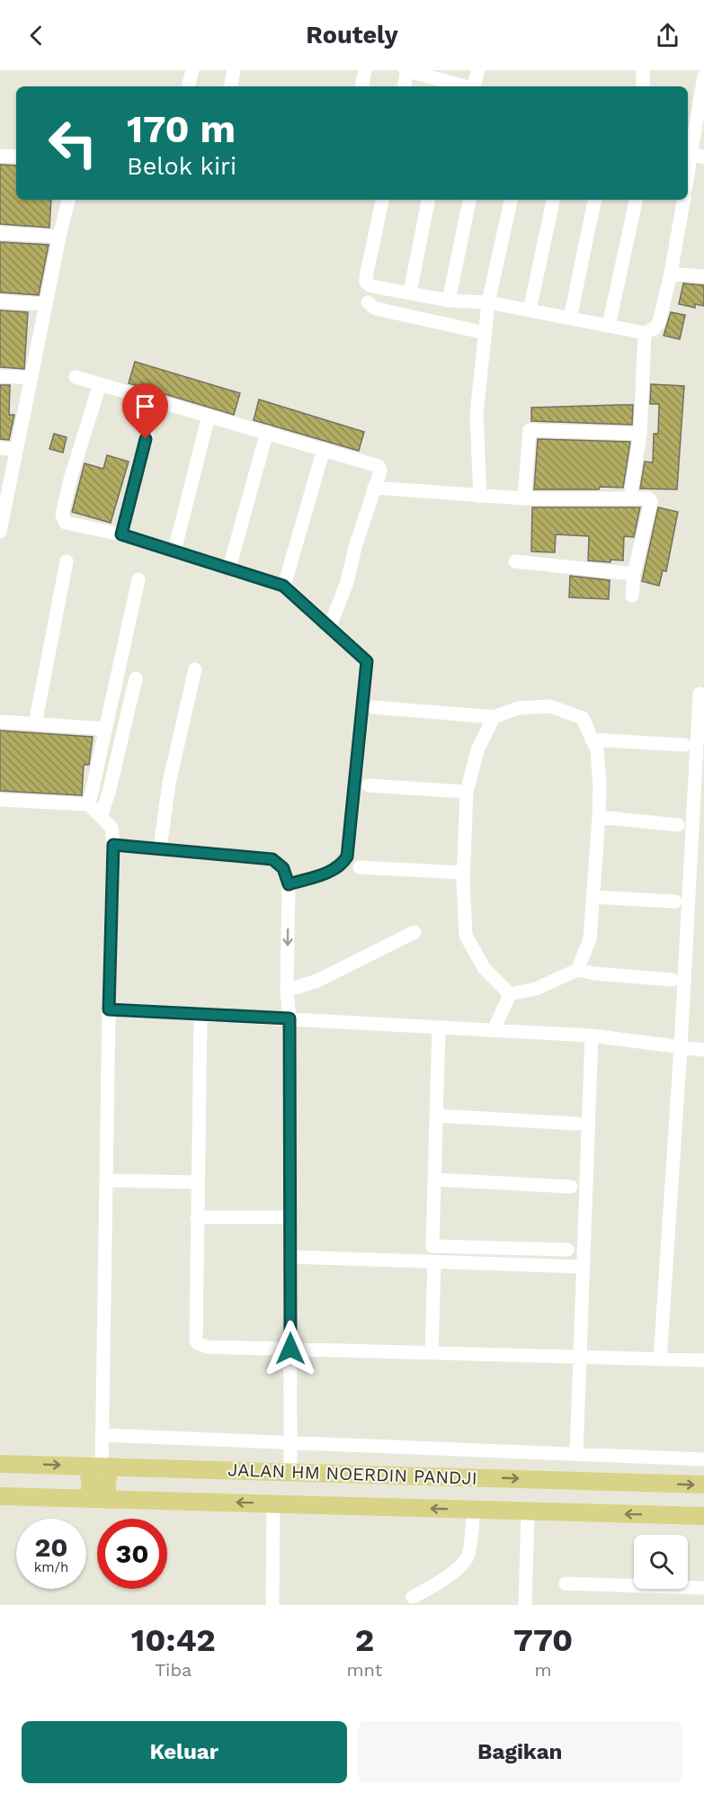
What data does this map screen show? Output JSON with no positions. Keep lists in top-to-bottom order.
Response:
{
  "streets": {
    "main road": ["JALAN HM NOERDIN PANDJI"]
  },
  "page": {
    "header": "Routely",
    "turn": ["170 m", "Belok kiri"],
    "speed": "20 km/h",
    "limit": "30",
    "eta": [
      "10:42",
      "Tiba",
      "2",
      "mnt",
      "770",
      "m"
    ],
    "buttons": ["Keluar", "Bagikan"]
  }
}
